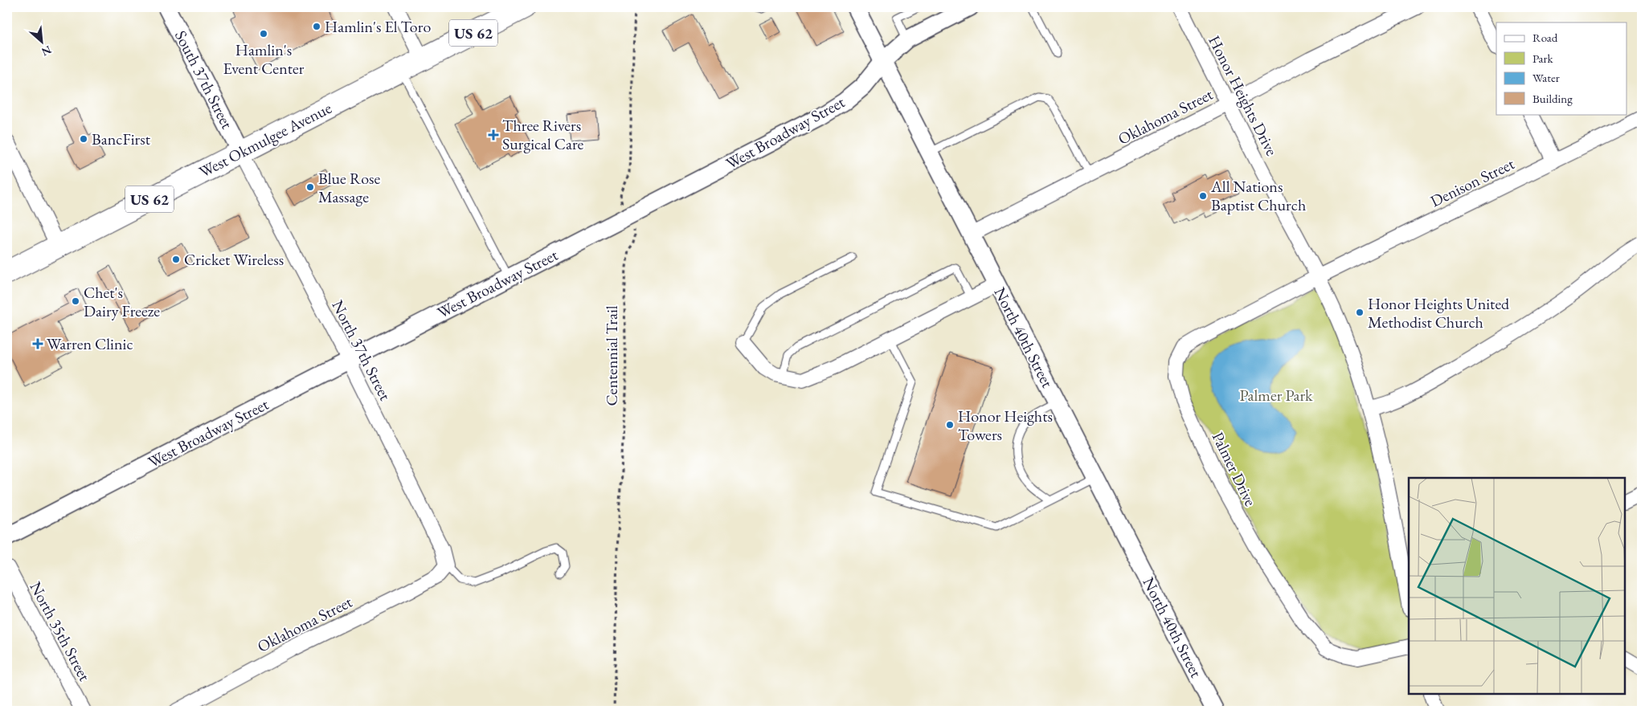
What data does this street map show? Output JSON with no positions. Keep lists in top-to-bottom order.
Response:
{
  "streets": {
    "main road": ["US 62", "West Okmulgee Avenue"],
    "street": [
      "South 37th Street",
      "Honor Heights Drive",
      "Oklahoma Street",
      "West Broadway Street",
      "Denison Street",
      "North 40th Street",
      "North 37th Street",
      "Palmer Drive",
      "North 35th Street"
    ],
    "path": ["Centennial Trail"]
  },
  "crossings": [
    ["South 37th Street", "West Okmulgee Avenue"],
    ["South 37th Street", "North 37th Street"],
    ["Honor Heights Drive", "Oklahoma Street"],
    ["Honor Heights Drive", "Denison Street"],
    ["Honor Heights Drive", "Palmer Drive"],
    ["Oklahoma Street", "North 40th Street"],
    ["Oklahoma Street", "North 37th Street"],
    ["West Broadway Street", "North 40th Street"],
    ["West Broadway Street", "North 37th Street"],
    ["West Broadway Street", "Centennial Trail"],
    ["West Okmulgee Avenue", "North 37th Street"],
    ["Denison Street", "Palmer Drive"]
  ],
  "parks": ["Palmer Park"],
  "places": {
    "other": [
      "Hamlin's El Toro",
      "Hamlin's Event Center",
      "BancFirst",
      "Blue Rose Massage",
      "All Nations Baptist Church",
      "Cricket Wireless",
      "Chet's Dairy Freeze",
      "Honor Heights United Methodist Church",
      "Honor Heights Towers"
    ],
    "health": ["Three Rivers Surgical Care", "Warren Clinic"]
  },
  "legend": [
    "Road",
    "Park",
    "Water",
    "Building"
  ],
  "north": "bottom right"
}
